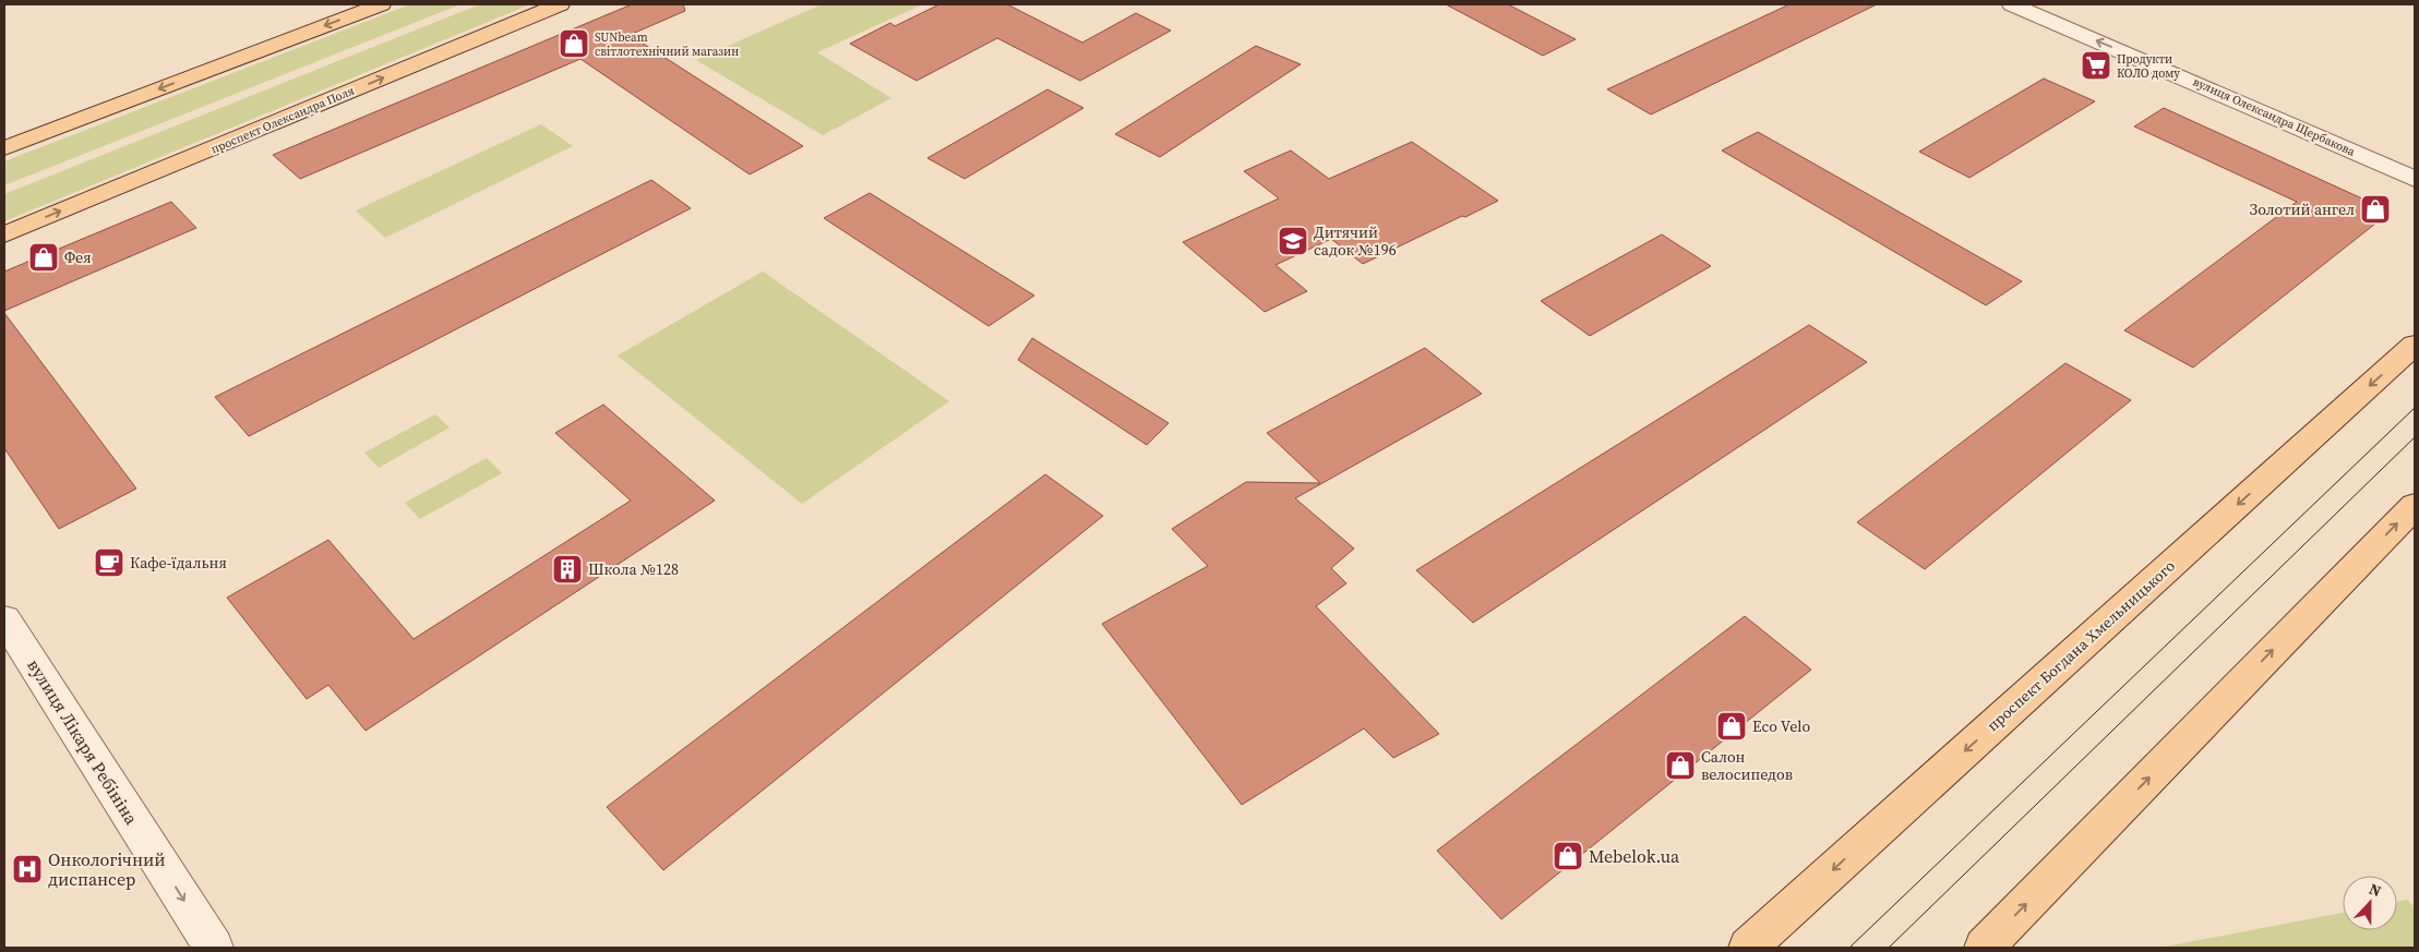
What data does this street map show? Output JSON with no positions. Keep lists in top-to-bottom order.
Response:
{
  "streets": {
    "main road": ["проспект Олександра Поля", "проспект Богдана Хмельницького"],
    "street": ["вулиця Олександра Щербакова", "вулиця Лікаря Ребініна"]
  },
  "one_way": ["вулиця Олександра Щербакова", "вулиця Лікаря Ребініна"],
  "places": {
    "shop": [
      "SUNbeam світлотехнічний магазин",
      "Золотий ангел",
      "Фея",
      "Eco Velo",
      "Салон велосипедов",
      "Mebelok.ua"
    ],
    "supermarket": ["Продукти КОЛО дому"],
    "school or university": ["Дитячий садок №196"],
    "cafe": ["Кафе-їдальня"],
    "building": ["Школа №128"],
    "hospital": ["Онкологічний диспансер"]
  },
  "north": "top"
}
